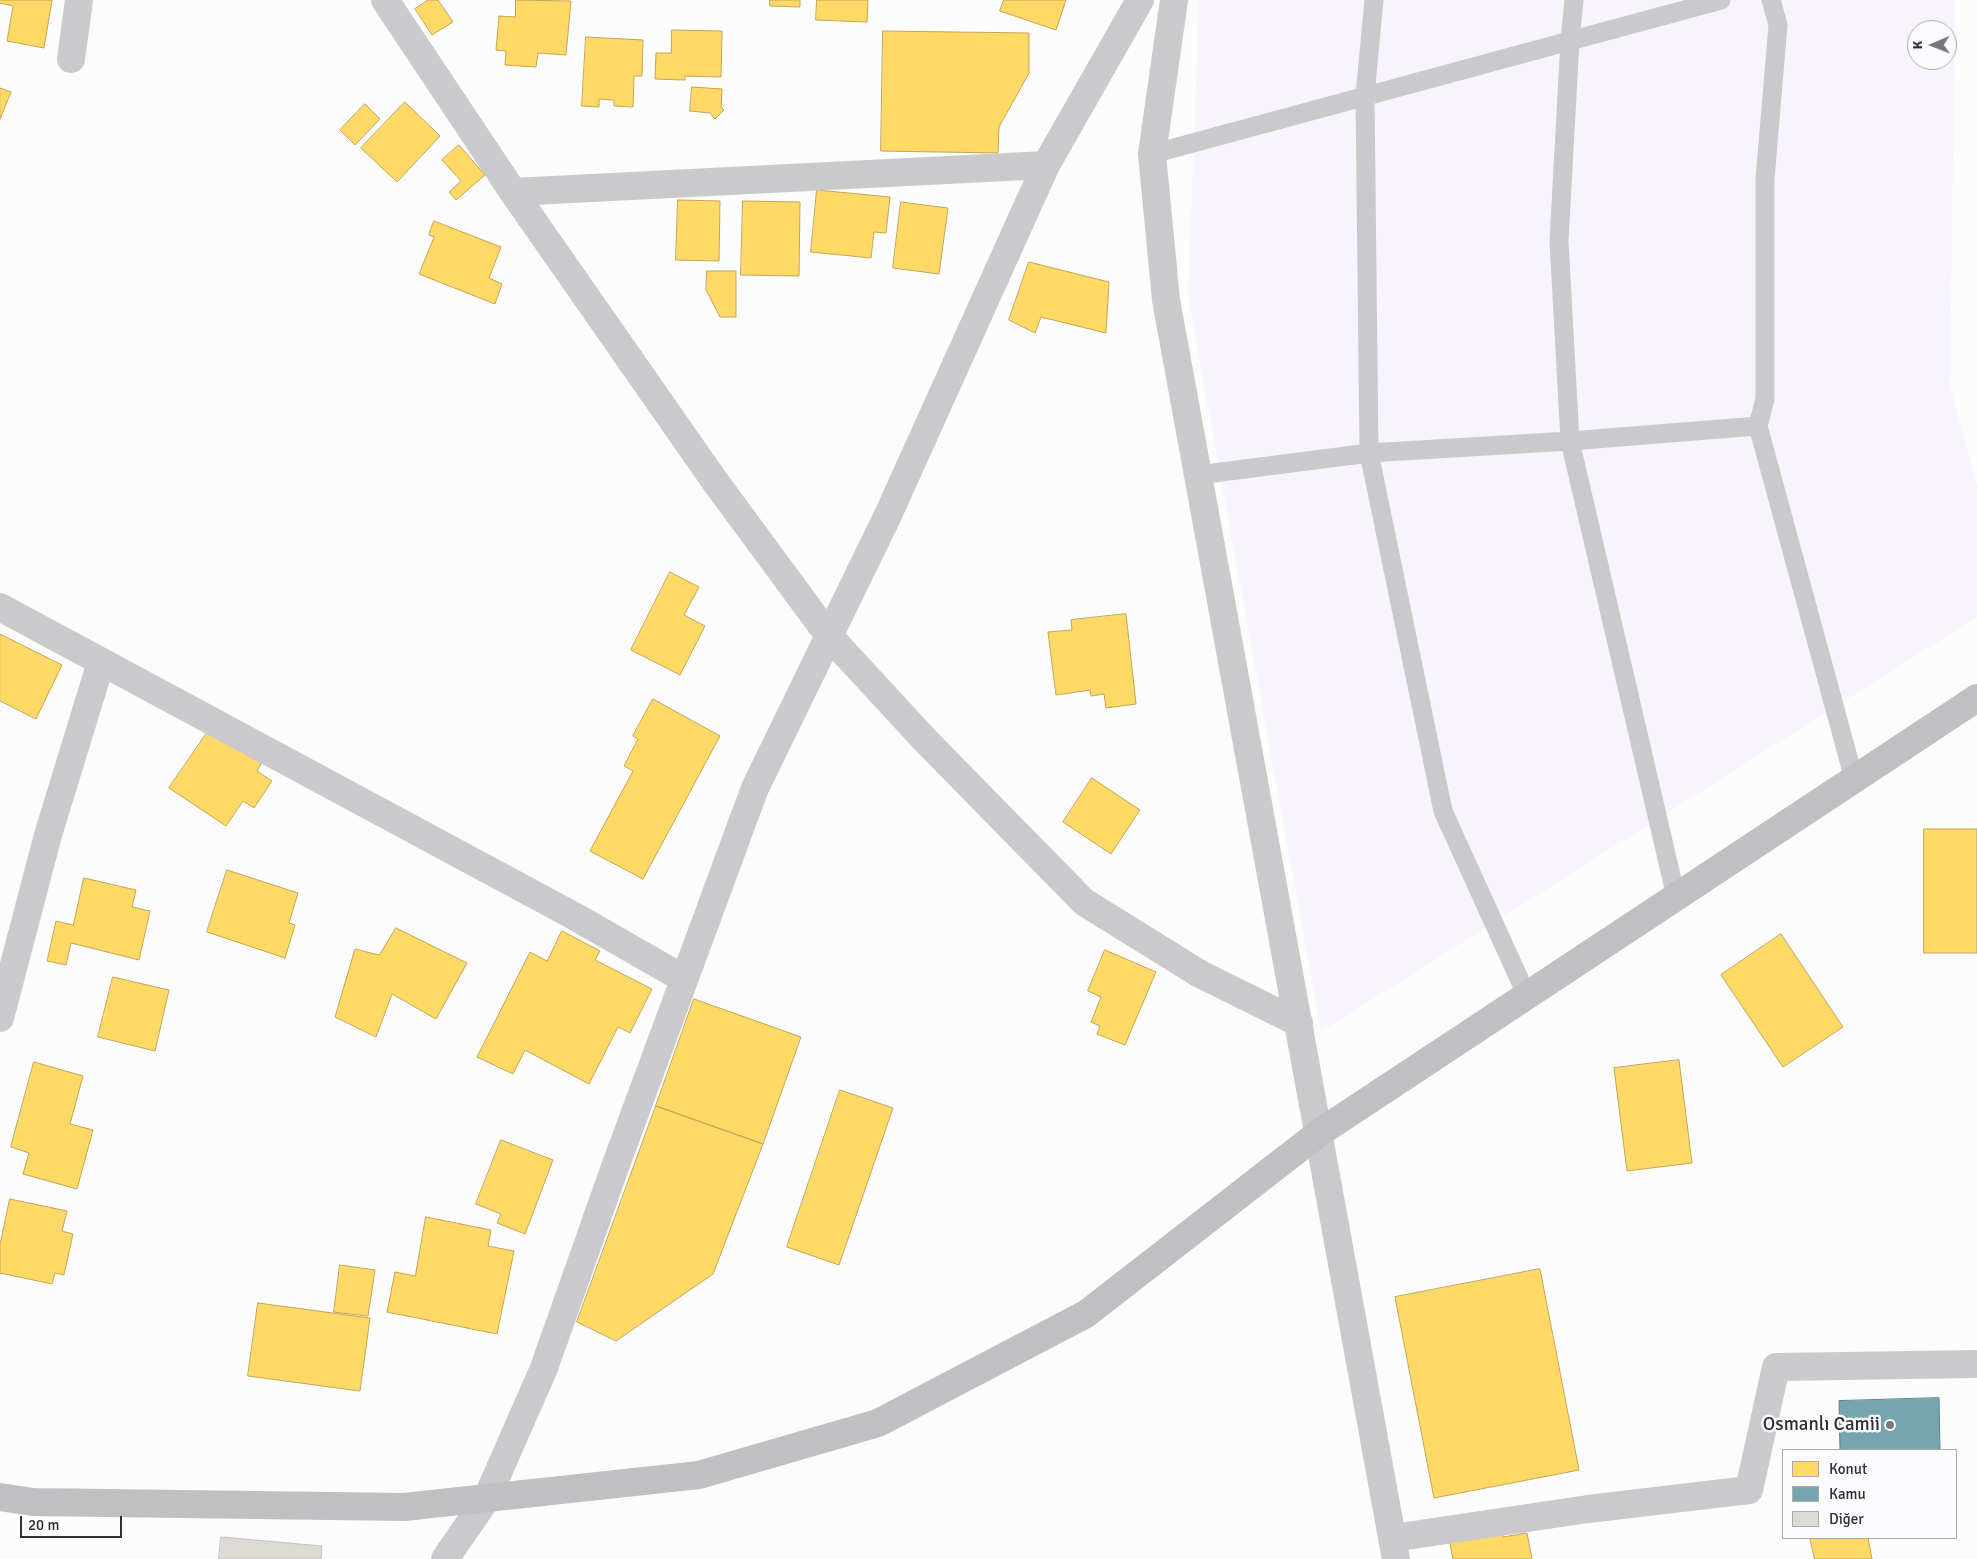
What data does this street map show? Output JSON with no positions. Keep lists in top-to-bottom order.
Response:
{
  "places": ["Osmanlı Camii"],
  "legend": ["Konut", "Kamu", "Diğer"],
  "scale_bar": "20 m",
  "north": "left"
}
